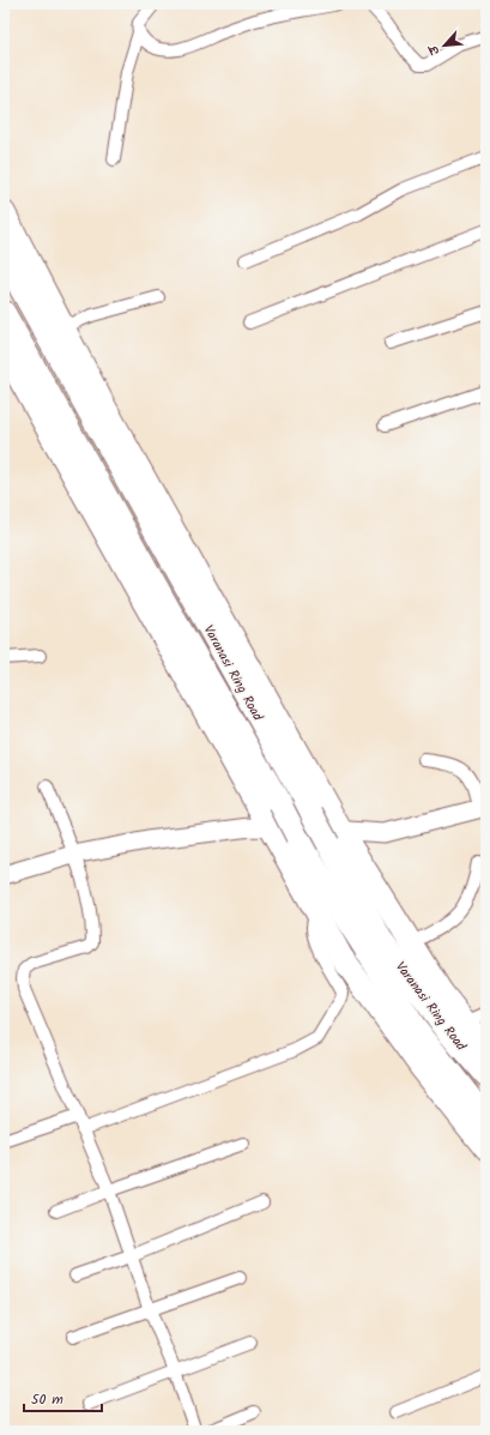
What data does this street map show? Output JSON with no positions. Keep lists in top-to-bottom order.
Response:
{
  "streets": {
    "highway": ["Varanasi Ring Road"]
  },
  "scale_bar": "50 m",
  "north": "bottom left"
}
